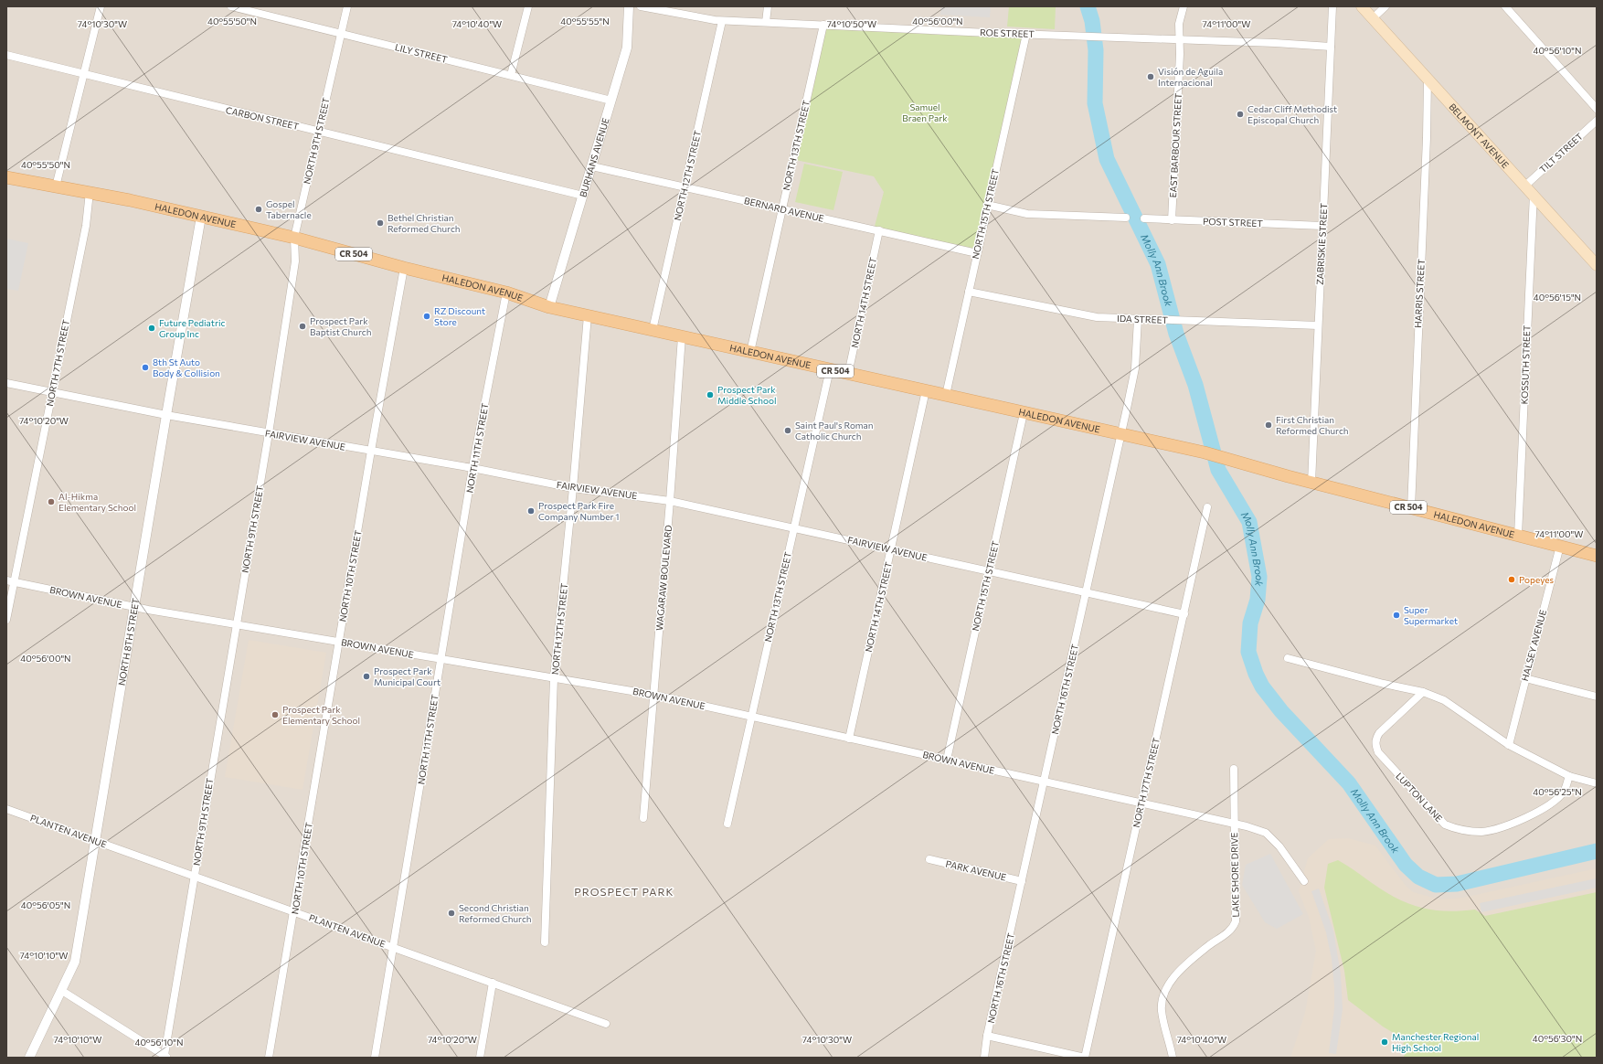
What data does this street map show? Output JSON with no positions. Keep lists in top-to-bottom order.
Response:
{
  "streets": {
    "main road": ["BELMONT AVENUE", "HALEDON AVENUE", "CR 504"],
    "street": [
      "ROE STREET",
      "LILY STREET",
      "CARBON STREET",
      "NORTH 9TH STREET",
      "NORTH 13TH STREET",
      "EAST BARBOUR STREET",
      "TILT STREET",
      "BURHANS AVENUE",
      "NORTH 12TH STREET",
      "BERNARD AVENUE",
      "NORTH 15TH STREET",
      "POST STREET",
      "ZABRISKIE STREET",
      "HARRIS STREET",
      "NORTH 14TH STREET",
      "IDA STREET",
      "NORTH 7TH STREET",
      "KOSSUTH STREET",
      "FAIRVIEW AVENUE",
      "NORTH 11TH STREET",
      "NORTH 10TH STREET",
      "WAGARAW BOULEVARD",
      "BROWN AVENUE",
      "NORTH 8TH STREET",
      "HALSEY AVENUE",
      "NORTH 16TH STREET",
      "NORTH 17TH STREET",
      "LUPTON LANE",
      "PLANTEN AVENUE",
      "PARK AVENUE",
      "LAKE SHORE DRIVE"
    ]
  },
  "crossings": [
    ["ROE STREET", "NORTH 13TH STREET"],
    ["ROE STREET", "EAST BARBOUR STREET"],
    ["ROE STREET", "NORTH 12TH STREET"],
    ["ROE STREET", "NORTH 15TH STREET"],
    ["ROE STREET", "ZABRISKIE STREET"],
    ["LILY STREET", "NORTH 9TH STREET"],
    ["LILY STREET", "BURHANS AVENUE"],
    ["CARBON STREET", "NORTH 9TH STREET"],
    ["CARBON STREET", "BURHANS AVENUE"],
    ["BELMONT AVENUE", "TILT STREET"],
    ["BELMONT AVENUE", "HARRIS STREET"],
    ["BELMONT AVENUE", "KOSSUTH STREET"],
    ["NORTH 9TH STREET", "HALEDON AVENUE"],
    ["NORTH 9TH STREET", "FAIRVIEW AVENUE"],
    ["NORTH 9TH STREET", "BROWN AVENUE"],
    ["NORTH 9TH STREET", "PLANTEN AVENUE"],
    ["NORTH 13TH STREET", "BERNARD AVENUE"],
    ["NORTH 13TH STREET", "HALEDON AVENUE"],
    ["NORTH 13TH STREET", "FAIRVIEW AVENUE"],
    ["NORTH 13TH STREET", "BROWN AVENUE"],
    ["EAST BARBOUR STREET", "POST STREET"],
    ["BURHANS AVENUE", "BERNARD AVENUE"],
    ["BURHANS AVENUE", "HALEDON AVENUE"],
    ["NORTH 12TH STREET", "BERNARD AVENUE"],
    ["NORTH 12TH STREET", "HALEDON AVENUE"],
    ["NORTH 12TH STREET", "FAIRVIEW AVENUE"],
    ["NORTH 12TH STREET", "BROWN AVENUE"],
    ["BERNARD AVENUE", "NORTH 15TH STREET"],
    ["BERNARD AVENUE", "NORTH 14TH STREET"],
    ["NORTH 15TH STREET", "HALEDON AVENUE"],
    ["NORTH 15TH STREET", "IDA STREET"],
    ["NORTH 15TH STREET", "FAIRVIEW AVENUE"],
    ["NORTH 15TH STREET", "BROWN AVENUE"],
    ["HALEDON AVENUE", "ZABRISKIE STREET"],
    ["HALEDON AVENUE", "HARRIS STREET"],
    ["HALEDON AVENUE", "NORTH 14TH STREET"],
    ["HALEDON AVENUE", "NORTH 7TH STREET"],
    ["HALEDON AVENUE", "KOSSUTH STREET"],
    ["HALEDON AVENUE", "NORTH 11TH STREET"],
    ["HALEDON AVENUE", "NORTH 10TH STREET"],
    ["HALEDON AVENUE", "WAGARAW BOULEVARD"],
    ["HALEDON AVENUE", "NORTH 8TH STREET"],
    ["HALEDON AVENUE", "HALSEY AVENUE"],
    ["HALEDON AVENUE", "NORTH 16TH STREET"],
    ["POST STREET", "ZABRISKIE STREET"],
    ["ZABRISKIE STREET", "IDA STREET"],
    ["NORTH 14TH STREET", "FAIRVIEW AVENUE"],
    ["NORTH 14TH STREET", "BROWN AVENUE"],
    ["IDA STREET", "NORTH 16TH STREET"],
    ["NORTH 7TH STREET", "FAIRVIEW AVENUE"],
    ["NORTH 7TH STREET", "BROWN AVENUE"],
    ["FAIRVIEW AVENUE", "NORTH 11TH STREET"],
    ["FAIRVIEW AVENUE", "NORTH 10TH STREET"],
    ["FAIRVIEW AVENUE", "WAGARAW BOULEVARD"],
    ["FAIRVIEW AVENUE", "NORTH 8TH STREET"],
    ["FAIRVIEW AVENUE", "NORTH 16TH STREET"],
    ["FAIRVIEW AVENUE", "NORTH 17TH STREET"],
    ["NORTH 11TH STREET", "BROWN AVENUE"],
    ["NORTH 11TH STREET", "PLANTEN AVENUE"],
    ["NORTH 10TH STREET", "BROWN AVENUE"],
    ["NORTH 10TH STREET", "PLANTEN AVENUE"],
    ["WAGARAW BOULEVARD", "BROWN AVENUE"],
    ["BROWN AVENUE", "NORTH 8TH STREET"],
    ["BROWN AVENUE", "NORTH 16TH STREET"],
    ["BROWN AVENUE", "NORTH 17TH STREET"],
    ["BROWN AVENUE", "LAKE SHORE DRIVE"],
    ["NORTH 8TH STREET", "PLANTEN AVENUE"],
    ["NORTH 16TH STREET", "PARK AVENUE"]
  ],
  "districts": ["PROSPECT PARK"],
  "water": ["Molly Ann Brook"],
  "parks": ["Samuel Braen Park"],
  "places": [
    "Visión de Aguila Internacional",
    "Cedar Cliff Methodist Episcopal Church",
    "Gospel Tabernacle",
    "Bethel Christian Reformed Church",
    "RZ Discount Store",
    "Prospect Park Baptist Church",
    "Future Pediatric Group Inc",
    "8th St Auto Body & Collision",
    "Prospect Park Middle School",
    "First Christian Reformed Church",
    "Saint Paul's Roman Catholic Church",
    "Al-Hikma Elementary School",
    "Prospect Park Fire Company Number 1",
    "Popeyes",
    "Super Supermarket",
    "Prospect Park Municipal Court",
    "Prospect Park Elementary School",
    "Second Christian Reformed Church",
    "Manchester Regional High School"
  ],
  "coordinates": [
    "40°55'50\"N",
    "40°55'55\"N",
    "40°56'00\"N",
    "74°10'30\"W",
    "74°10'40\"W",
    "74°10'50\"W",
    "74°11'00\"W",
    "40°56'10\"N",
    "40°56'15\"N",
    "74°10'20\"W",
    "40°56'25\"N",
    "40°56'05\"N",
    "74°10'10\"W",
    "40°56'30\"N"
  ]
}
